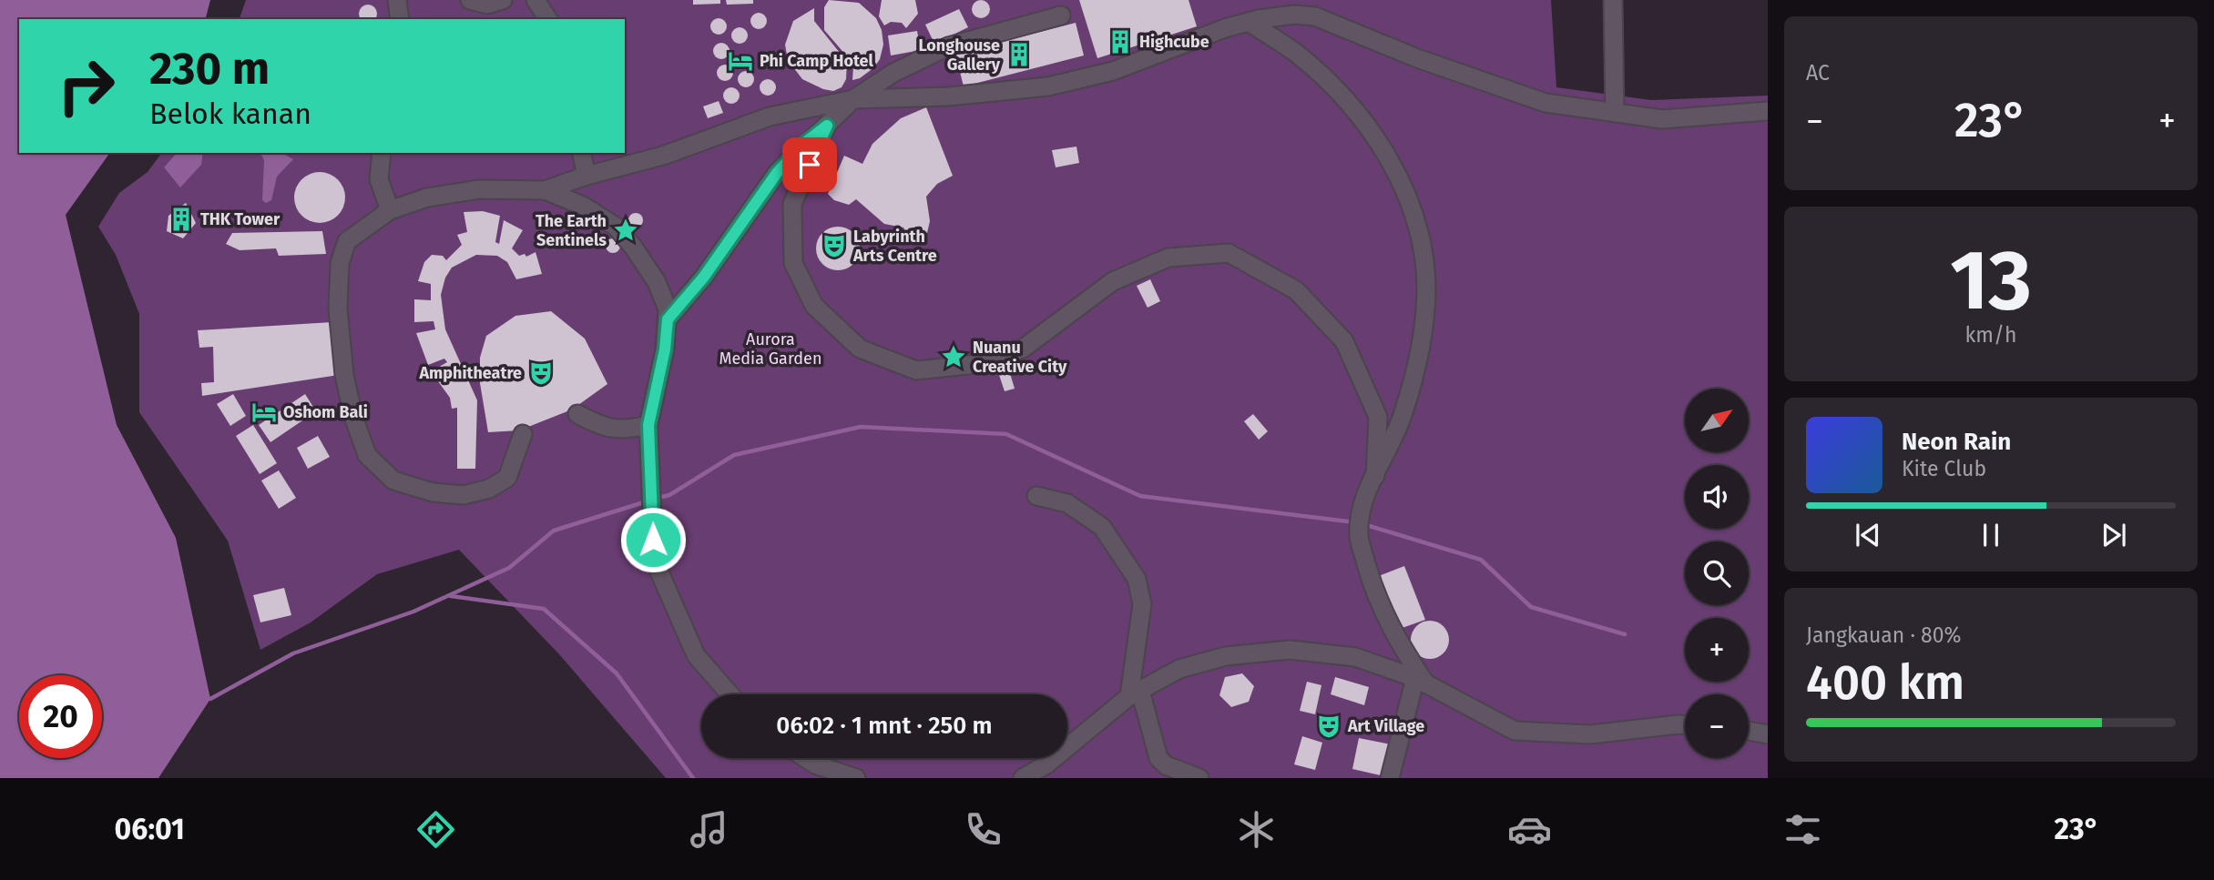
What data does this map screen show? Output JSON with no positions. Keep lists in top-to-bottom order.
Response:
{
  "parks": ["Aurora Media Garden"],
  "places": {
    "building": ["Highcube", "Longhouse Gallery", "THK Tower"],
    "hotel": ["Phi Camp Hotel", "Oshom Bali"],
    "place": ["The Earth Sentinels", "Nuanu Creative City"],
    "theatre": ["Labyrinth Arts Centre", "Amphitheatre", "Art Village"]
  },
  "north": "top right",
  "page": {
    "tile": [
      "AC",
      ["13", "km/h"],
      ["Jangkauan · 80%", "400 km"]
    ],
    "turn": ["230 m", "Belok kanan"],
    "heat": ["−", "23°", "+"],
    "map_buttons": ["+", "−"],
    "song": ["Neon Rain", "Kite Club"],
    "limit": "20",
    "trip": "06:02 · 1 mnt · 250 m",
    "tabs": ["06:01", "23°"]
  }
}
